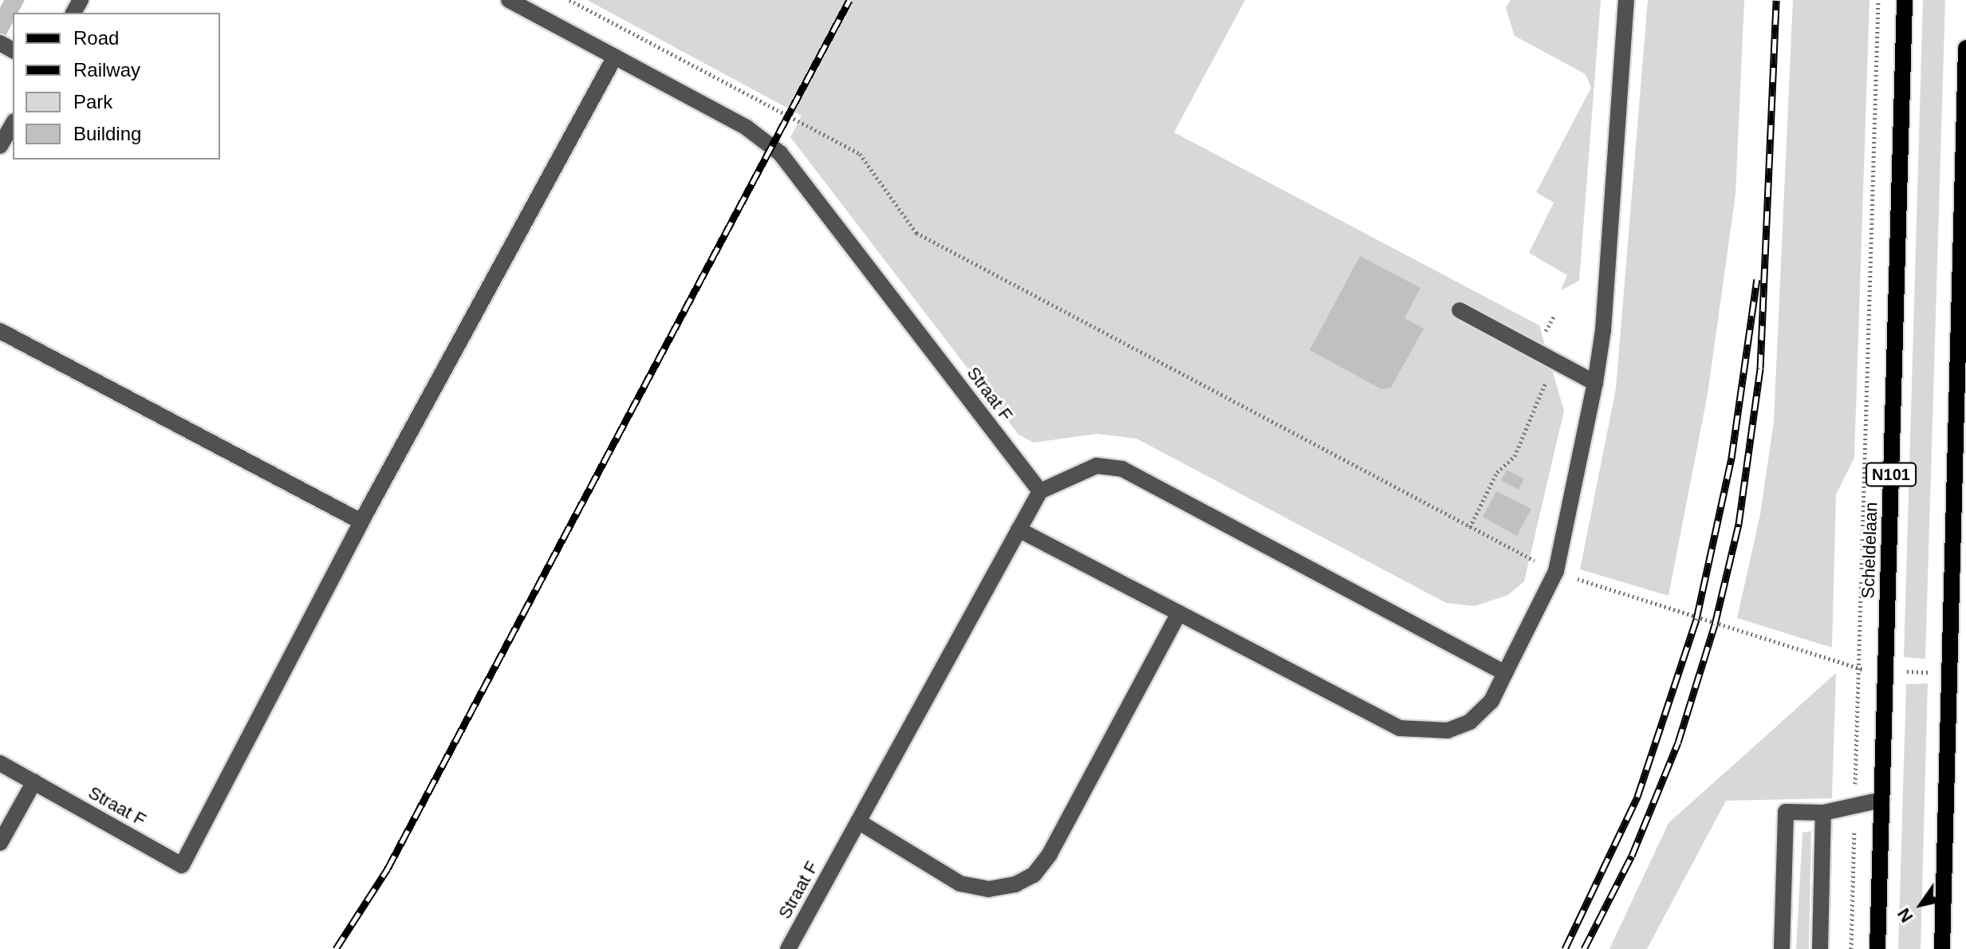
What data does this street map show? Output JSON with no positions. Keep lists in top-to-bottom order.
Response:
{
  "streets": {
    "main road": ["N101", "Scheldelaan"],
    "street": ["Straat F"]
  },
  "legend": [
    "Road",
    "Railway",
    "Park",
    "Building"
  ],
  "north": "bottom left"
}
